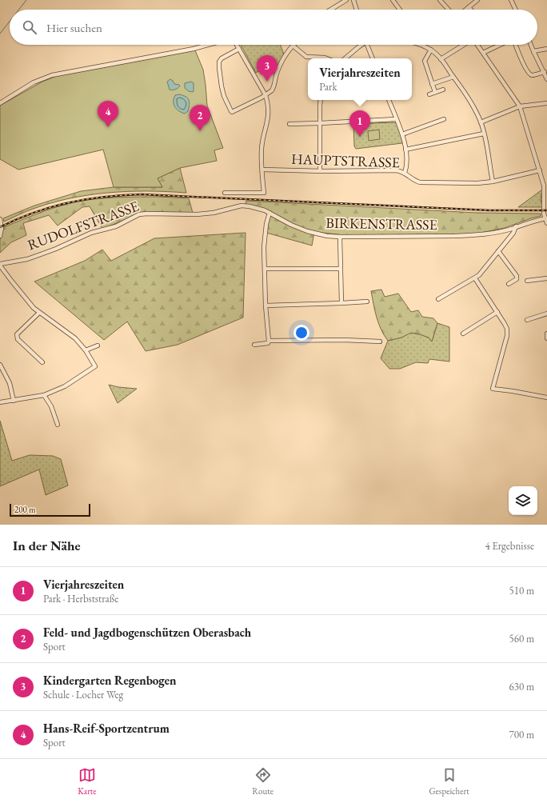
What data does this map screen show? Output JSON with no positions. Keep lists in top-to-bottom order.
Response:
{
  "streets": {
    "street": ["HAUPTSTRASSE", "BIRKENSTRASSE", "RUDOLFSTRASSE"]
  },
  "crossings": [
    ["BIRKENSTRASSE", "RUDOLFSTRASSE"]
  ],
  "scale_bar": "200 m",
  "page": {
    "search": "Hier suchen",
    "pins": [
      "3",
      "4",
      "2",
      "1"
    ],
    "popup": ["Vierjahreszeiten", "Park"],
    "scale": "200 m",
    "heading": ["In der Nähe", "4 Ergebnisse"],
    "list": [
      {
        "mark": "1",
        "name": "Vierjahreszeiten",
        "note": "Park · Herbststraße",
        "value": "510 m"
      },
      {
        "mark": "2",
        "name": "Feld- und Jagdbogenschützen Oberasbach",
        "note": "Sport",
        "value": "560 m"
      },
      {
        "mark": "3",
        "name": "Kindergarten Regenbogen",
        "note": "Schule · Locher Weg",
        "value": "630 m"
      },
      {
        "mark": "4",
        "name": "Hans-Reif-Sportzentrum",
        "note": "Sport",
        "value": "700 m"
      }
    ],
    "nav": ["Karte", "Route", "Gespeichert"]
  }
}
